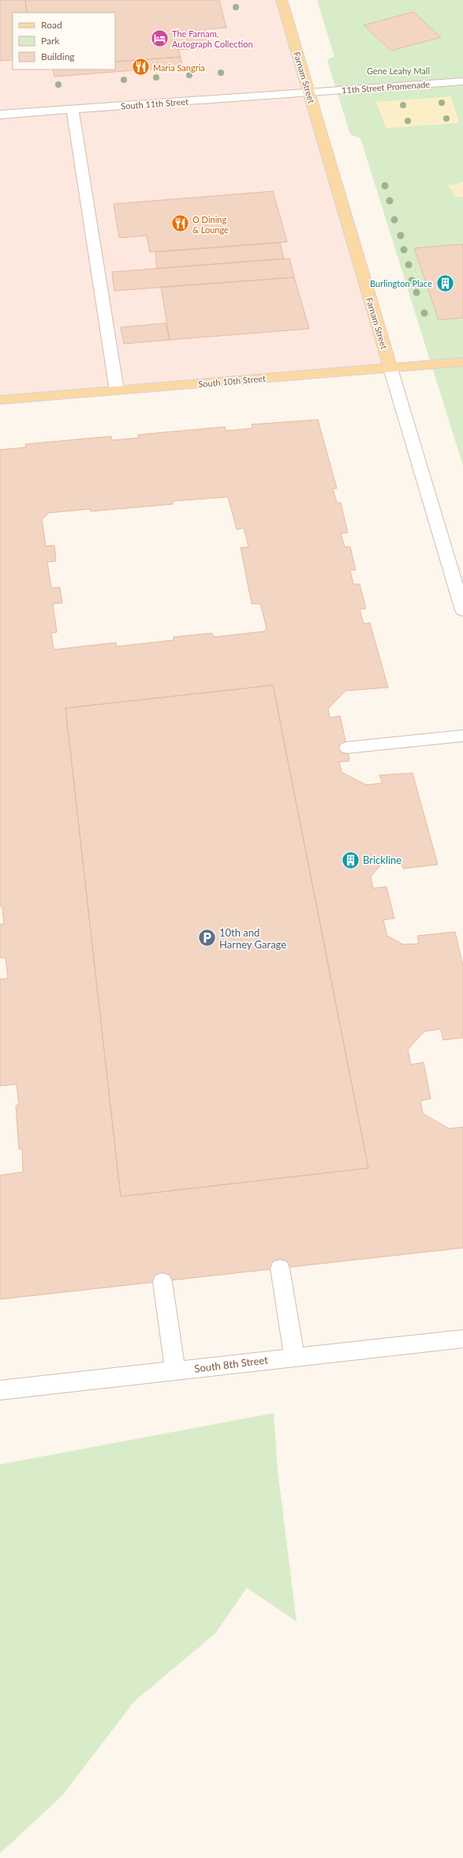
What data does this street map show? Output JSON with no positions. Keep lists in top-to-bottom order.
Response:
{
  "streets": {
    "main road": ["Farnam Street", "South 10th Street"],
    "street": ["11th Street Promenade", "South 11th Street", "South 8th Street"]
  },
  "crossings": [
    ["Farnam Street", "11th Street Promenade"],
    ["Farnam Street", "South 11th Street"],
    ["Farnam Street", "South 10th Street"],
    ["11th Street Promenade", "South 11th Street"]
  ],
  "parks": ["Gene Leahy Mall"],
  "places": {
    "hotel": ["The Farnam, Autograph Collection"],
    "restaurant": ["Maria Sangria", "O Dining & Lounge"],
    "building": ["Burlington Place", "Brickline"],
    "parking": ["10th and Harney Garage"]
  },
  "legend": ["Road", "Park", "Building"]
}
